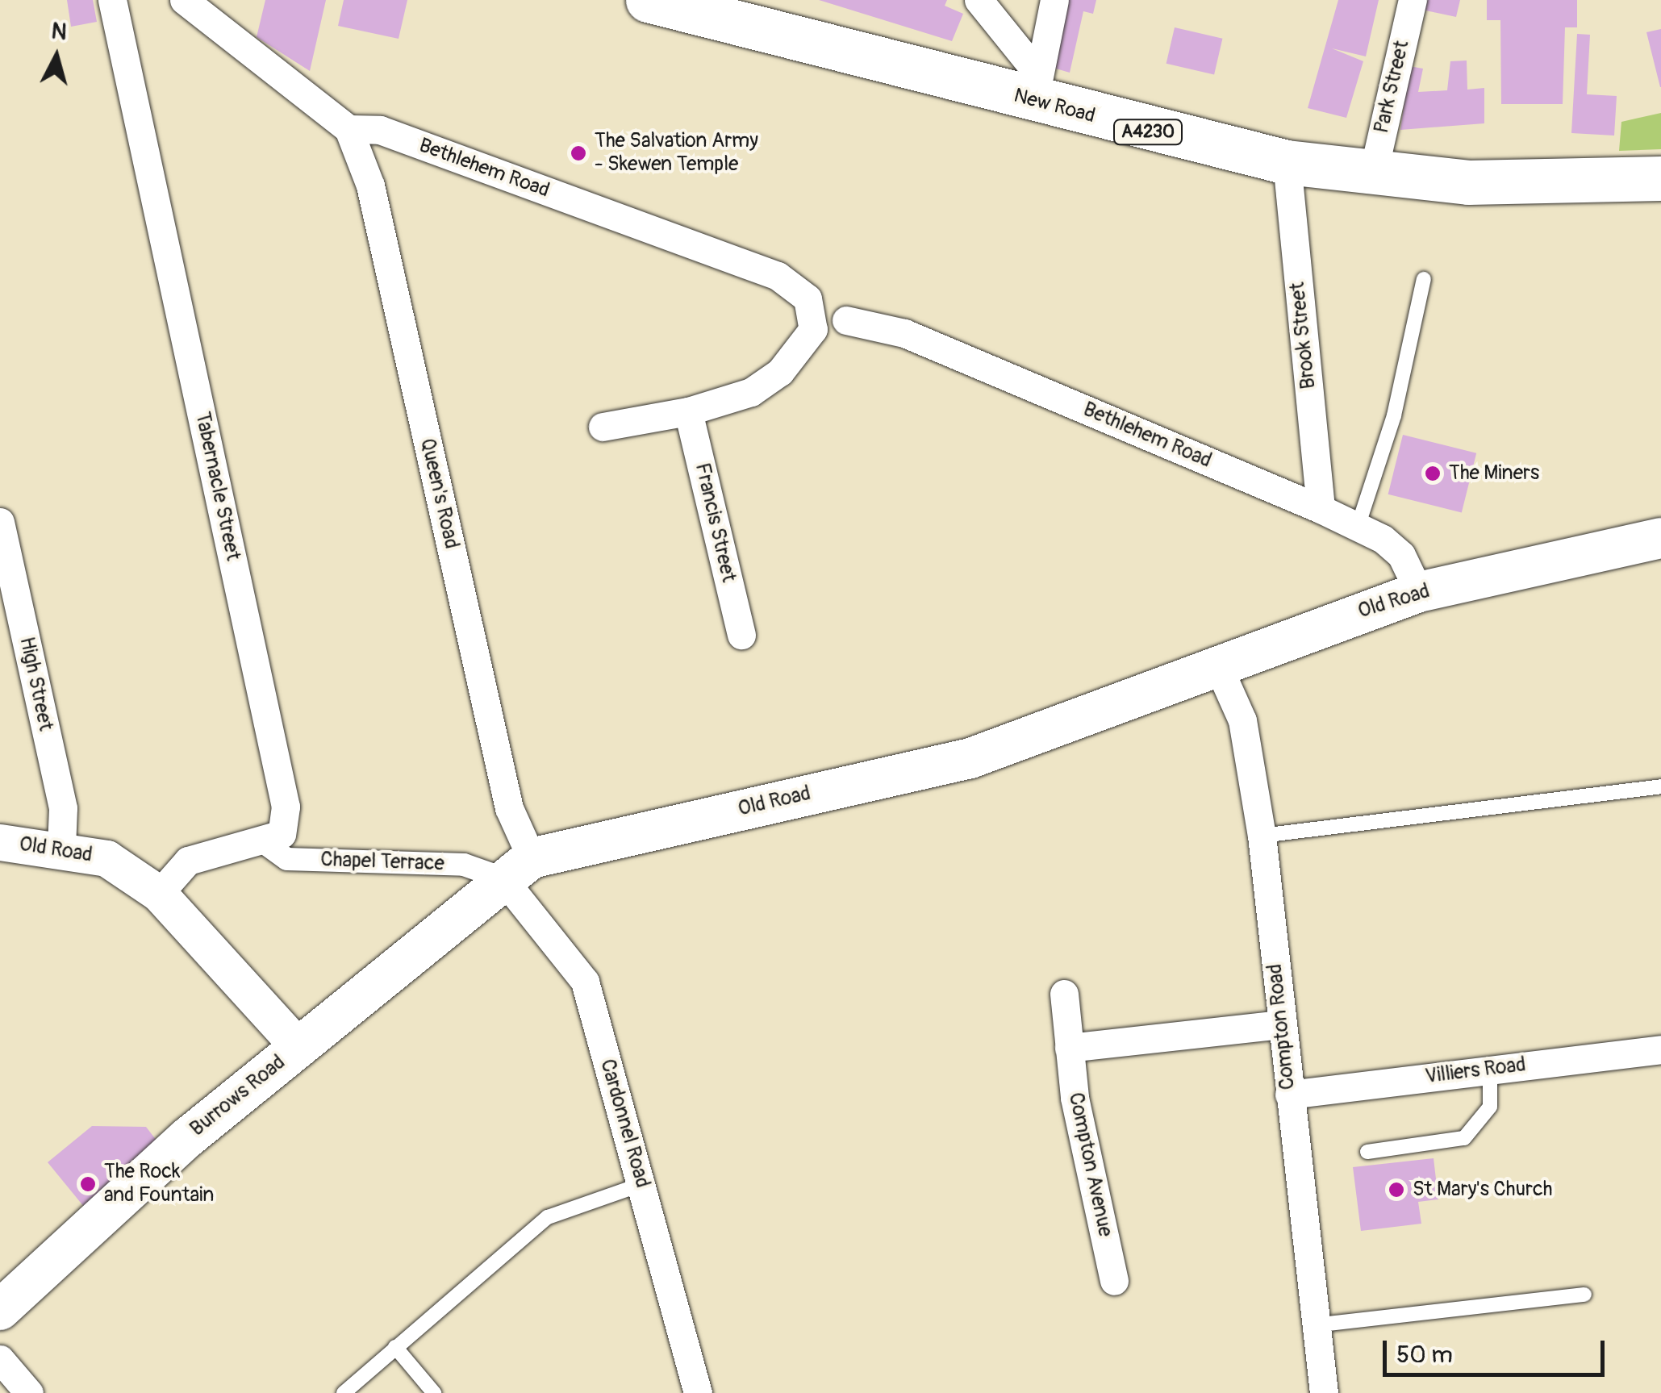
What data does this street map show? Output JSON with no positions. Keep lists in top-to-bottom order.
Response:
{
  "streets": {
    "main road": [
      "New Road",
      "A4230",
      "Old Road",
      "Burrows Road"
    ],
    "street": [
      "Park Street",
      "Bethlehem Road",
      "Brook Street",
      "Tabernacle Street",
      "Queen's Road",
      "Francis Street",
      "High Street",
      "Chapel Terrace",
      "Compton Road",
      "Villiers Road",
      "Cardonnel Road",
      "Compton Avenue"
    ]
  },
  "crossings": [
    ["Park Street", "New Road"],
    ["New Road", "Brook Street"],
    ["Bethlehem Road", "Brook Street"],
    ["Bethlehem Road", "Queen's Road"],
    ["Bethlehem Road", "Francis Street"],
    ["Bethlehem Road", "Old Road"],
    ["Tabernacle Street", "Chapel Terrace"],
    ["Queen's Road", "Old Road"],
    ["Queen's Road", "Chapel Terrace"],
    ["Queen's Road", "Cardonnel Road"],
    ["Old Road", "High Street"],
    ["Old Road", "Chapel Terrace"],
    ["Old Road", "Compton Road"],
    ["Old Road", "Burrows Road"],
    ["Old Road", "Cardonnel Road"],
    ["Chapel Terrace", "Cardonnel Road"],
    ["Compton Road", "Villiers Road"]
  ],
  "places": [
    "The Salvation Army - Skewen Temple",
    "The Miners",
    "The Rock and Fountain",
    "St Mary's Church"
  ],
  "scale_bar": "50 m",
  "north": "top"
}
